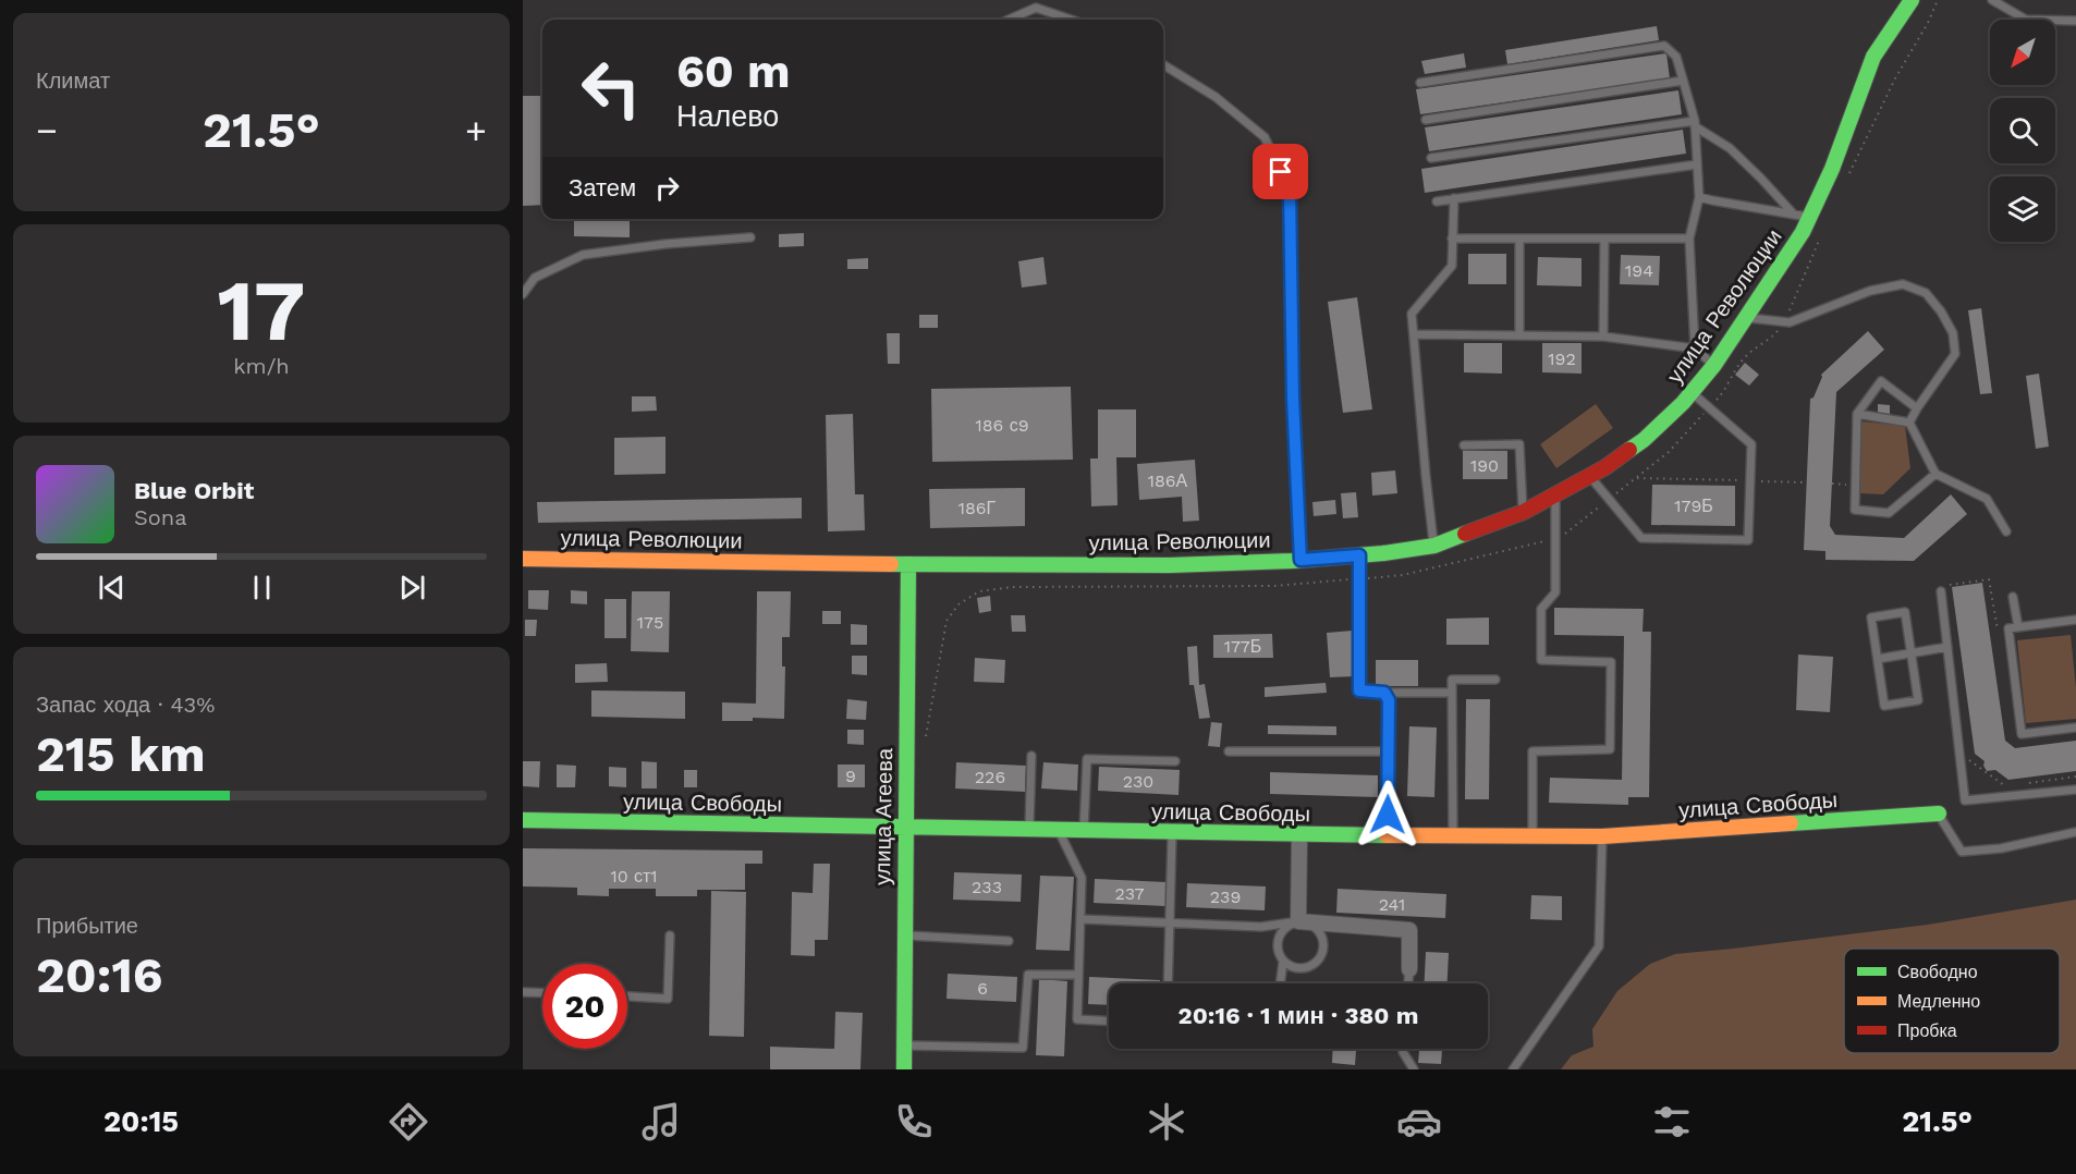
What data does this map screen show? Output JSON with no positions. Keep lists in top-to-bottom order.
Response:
{
  "streets": {
    "street": ["улица Революции", "улица Свободы", "улица Агеева"]
  },
  "crossings": [
    ["улица Революции", "улица Агеева"],
    ["улица Свободы", "улица Агеева"]
  ],
  "house_numbers": [
    "194",
    "192",
    "186 с9",
    "190",
    "186А",
    "179Б",
    "186Г",
    "175",
    "177Б",
    "9",
    "226",
    "230",
    "10 ст1",
    "233",
    "237",
    "239",
    "241",
    "6"
  ],
  "legend": ["Свободно", "Медленно", "Пробка"],
  "north": "bottom left",
  "page": {
    "tile": [
      "Климат",
      ["17", "km/h"],
      ["Запас хода · 43%", "215 km"],
      ["Прибытие", "20:16"]
    ],
    "turn": ["60 m", "Налево"],
    "heat": ["−", "21.5°", "+"],
    "then": "Затем",
    "song": ["Blue Orbit", "Sona"],
    "limit": "20",
    "trip": "20:16 · 1 мин · 380 m",
    "tabs": ["20:15", "21.5°"]
  }
}
